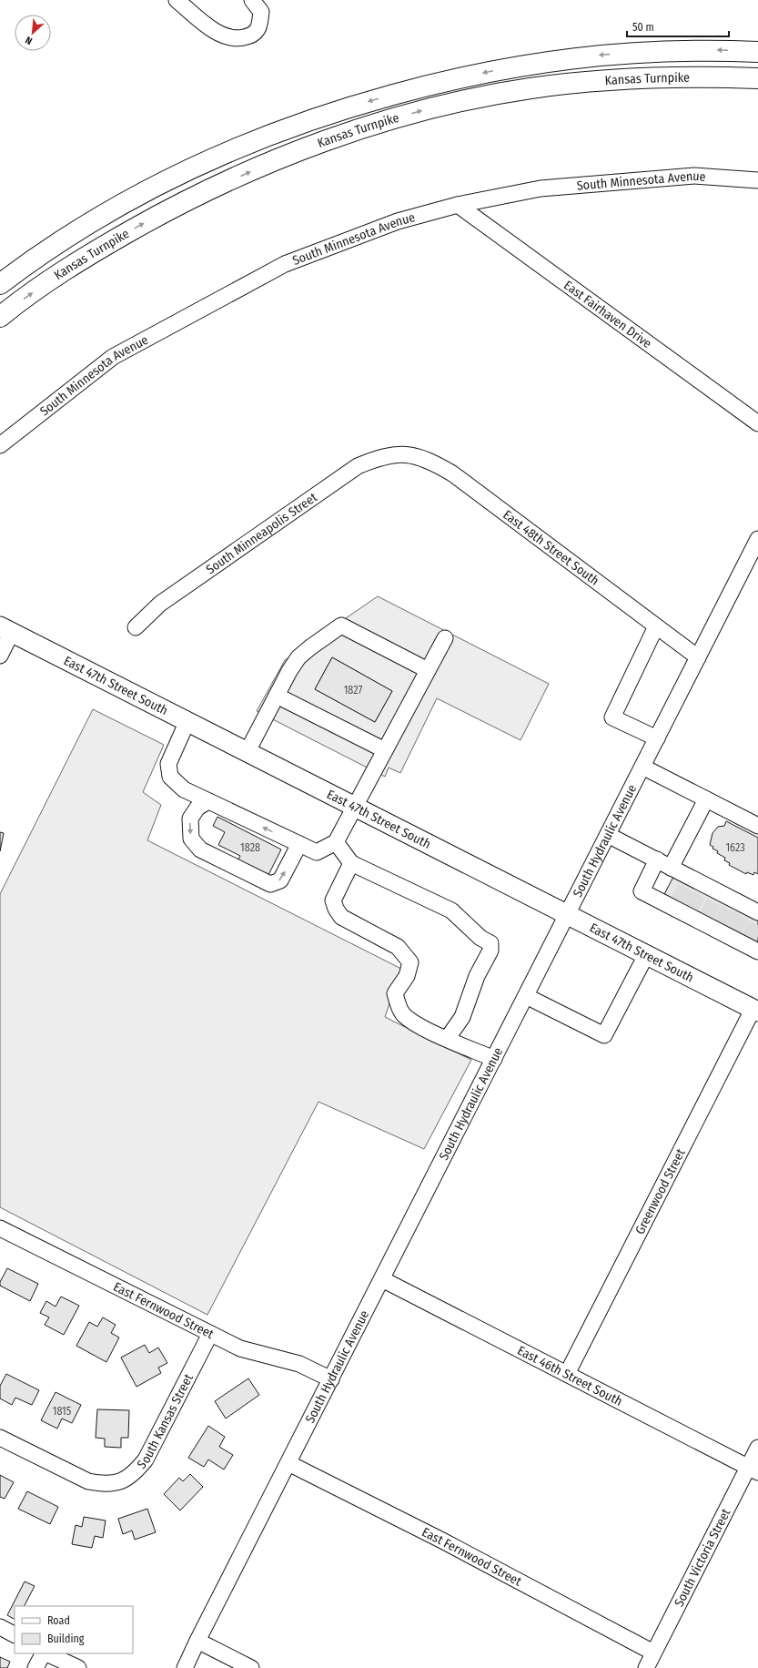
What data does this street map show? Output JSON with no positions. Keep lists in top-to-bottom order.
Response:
{
  "streets": {
    "highway": ["Kansas Turnpike"],
    "main road": ["East 47th Street South"],
    "street": [
      "South Minnesota Avenue",
      "East Fairhaven Drive",
      "South Minneapolis Street",
      "East 48th Street South",
      "South Hydraulic Avenue",
      "Greenwood Street",
      "East Fernwood Street",
      "East 46th Street South",
      "South Kansas Street",
      "South Victoria Street"
    ]
  },
  "crossings": [
    ["South Minnesota Avenue", "East Fairhaven Drive"],
    ["South Minneapolis Street", "East 48th Street South"],
    ["East 48th Street South", "South Hydraulic Avenue"],
    ["East 47th Street South", "South Hydraulic Avenue"],
    ["East 47th Street South", "Greenwood Street"],
    ["South Hydraulic Avenue", "East Fernwood Street"],
    ["South Hydraulic Avenue", "East 46th Street South"],
    ["Greenwood Street", "East 46th Street South"],
    ["East Fernwood Street", "South Kansas Street"],
    ["East Fernwood Street", "South Victoria Street"],
    ["East 46th Street South", "South Victoria Street"]
  ],
  "house_numbers": [
    "1827",
    "1828",
    "1623",
    "1815"
  ],
  "legend": ["Road", "Building"],
  "scale_bar": "50 m",
  "north": "bottom left"
}
